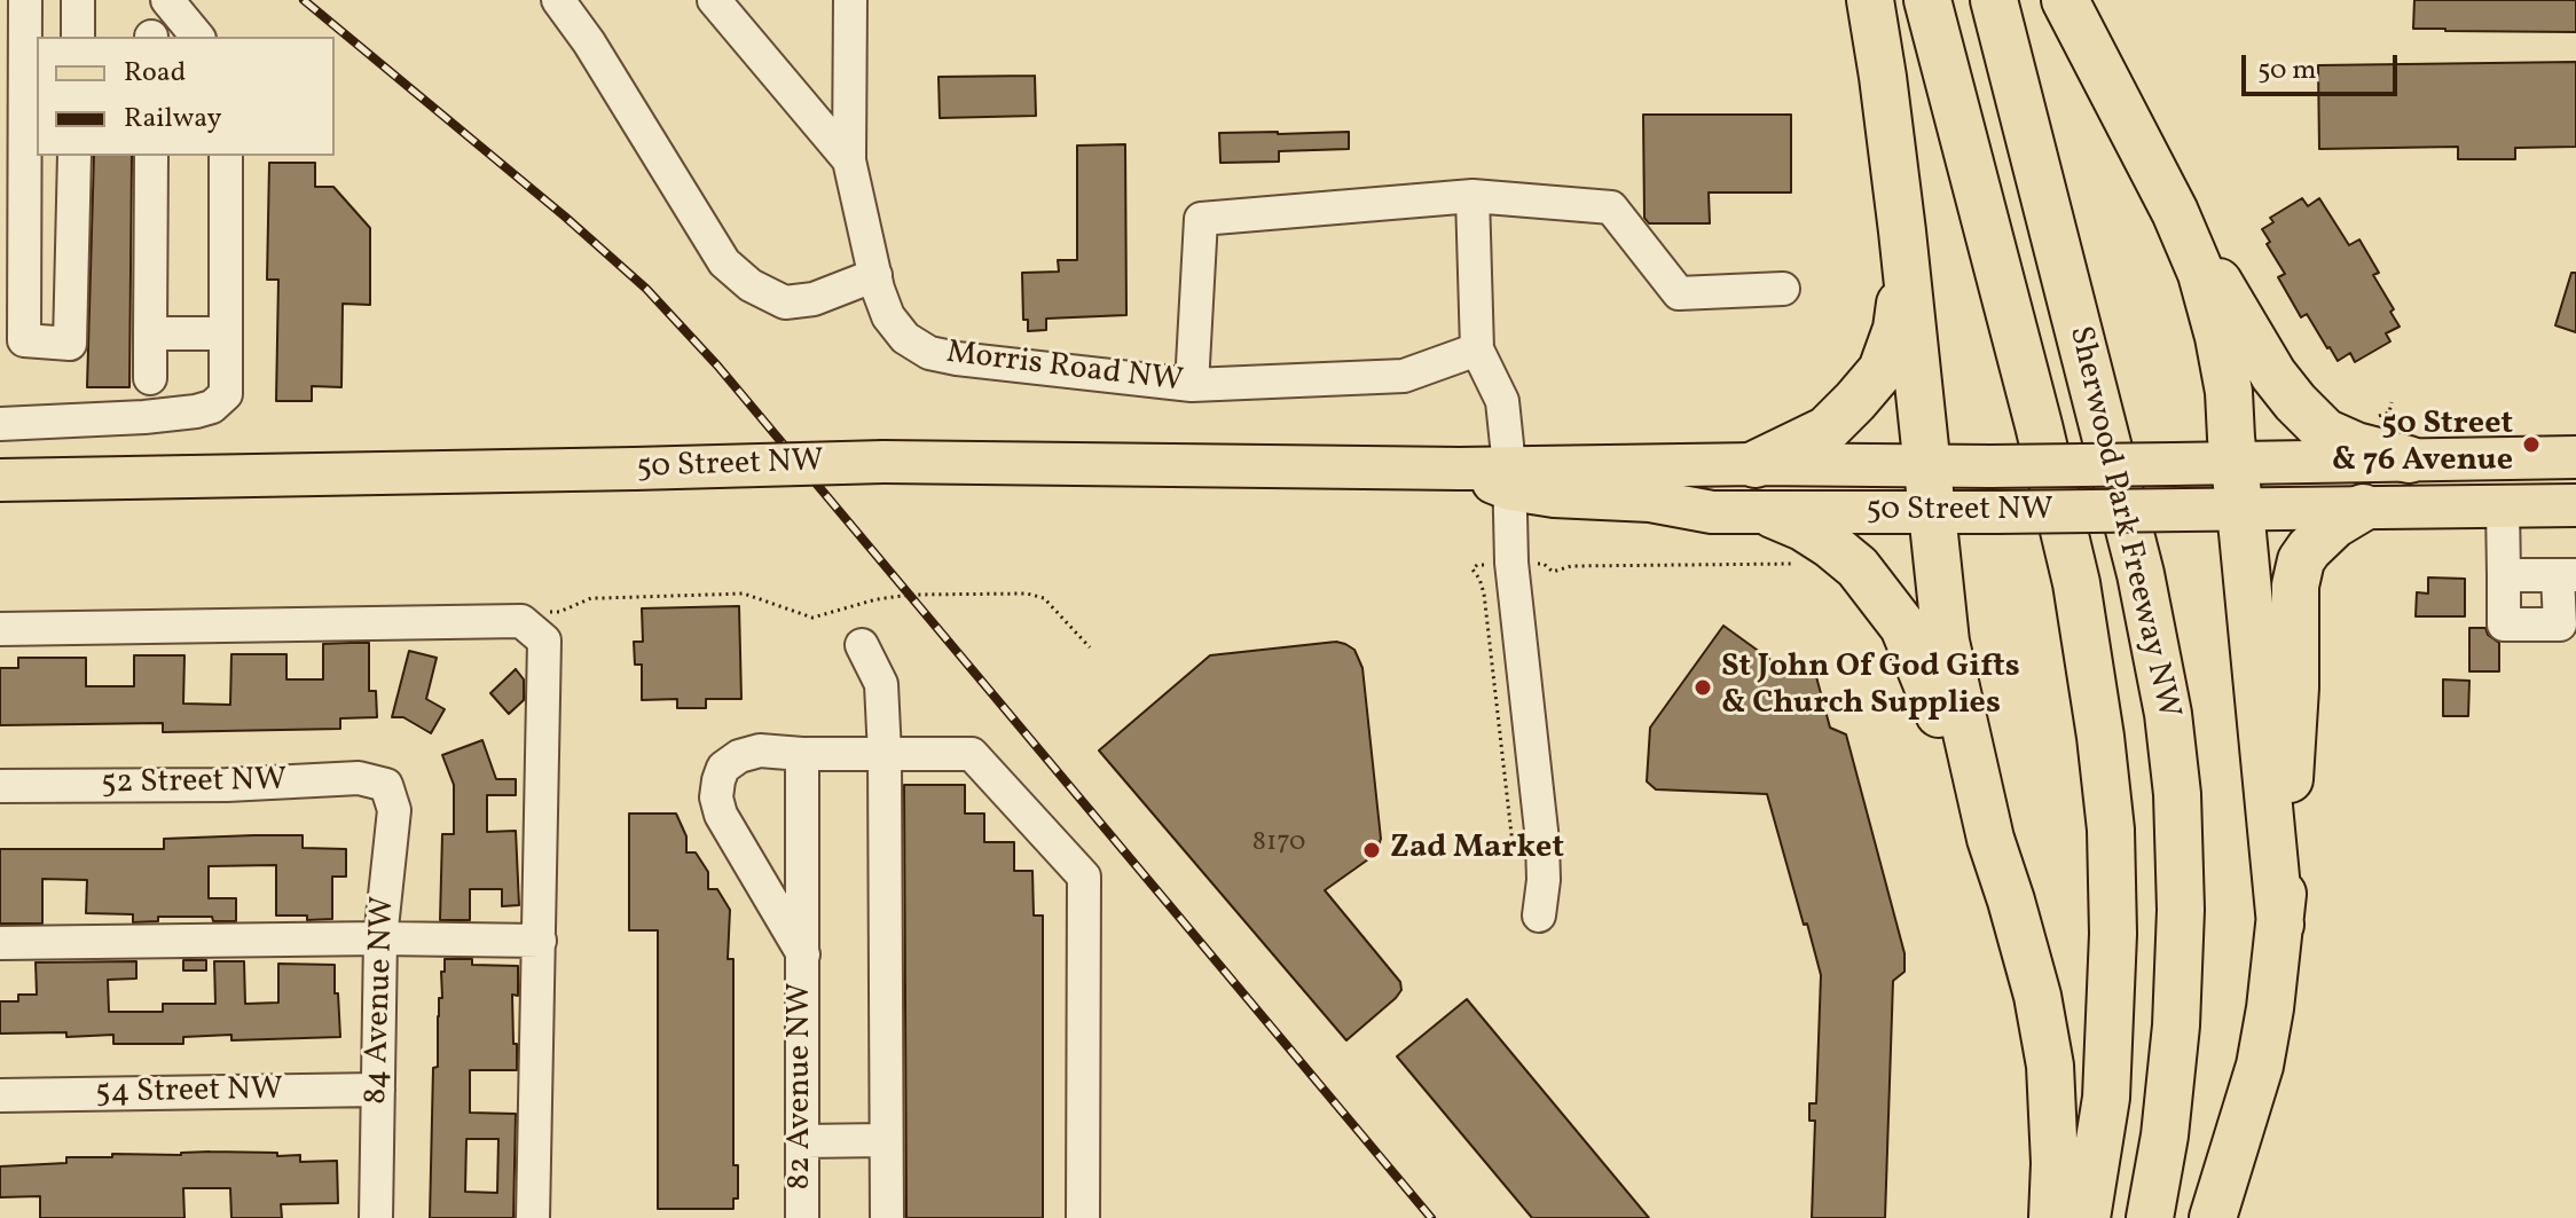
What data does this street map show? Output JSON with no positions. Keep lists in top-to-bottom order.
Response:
{
  "streets": {
    "highway": ["Sherwood Park Freeway NW"],
    "main road": ["50 Street NW"],
    "street": [
      "Morris Road NW",
      "52 Street NW",
      "84 Avenue NW",
      "82 Avenue NW",
      "54 Street NW"
    ]
  },
  "crossings": [
    ["52 Street NW", "84 Avenue NW"],
    ["84 Avenue NW", "54 Street NW"]
  ],
  "places": ["50 Street & 76 Avenue", "St John Of God Gifts & Church Supplies", "Zad Market"],
  "house_numbers": ["8170"],
  "legend": ["Road", "Railway"],
  "scale_bar": "50 m"
}
